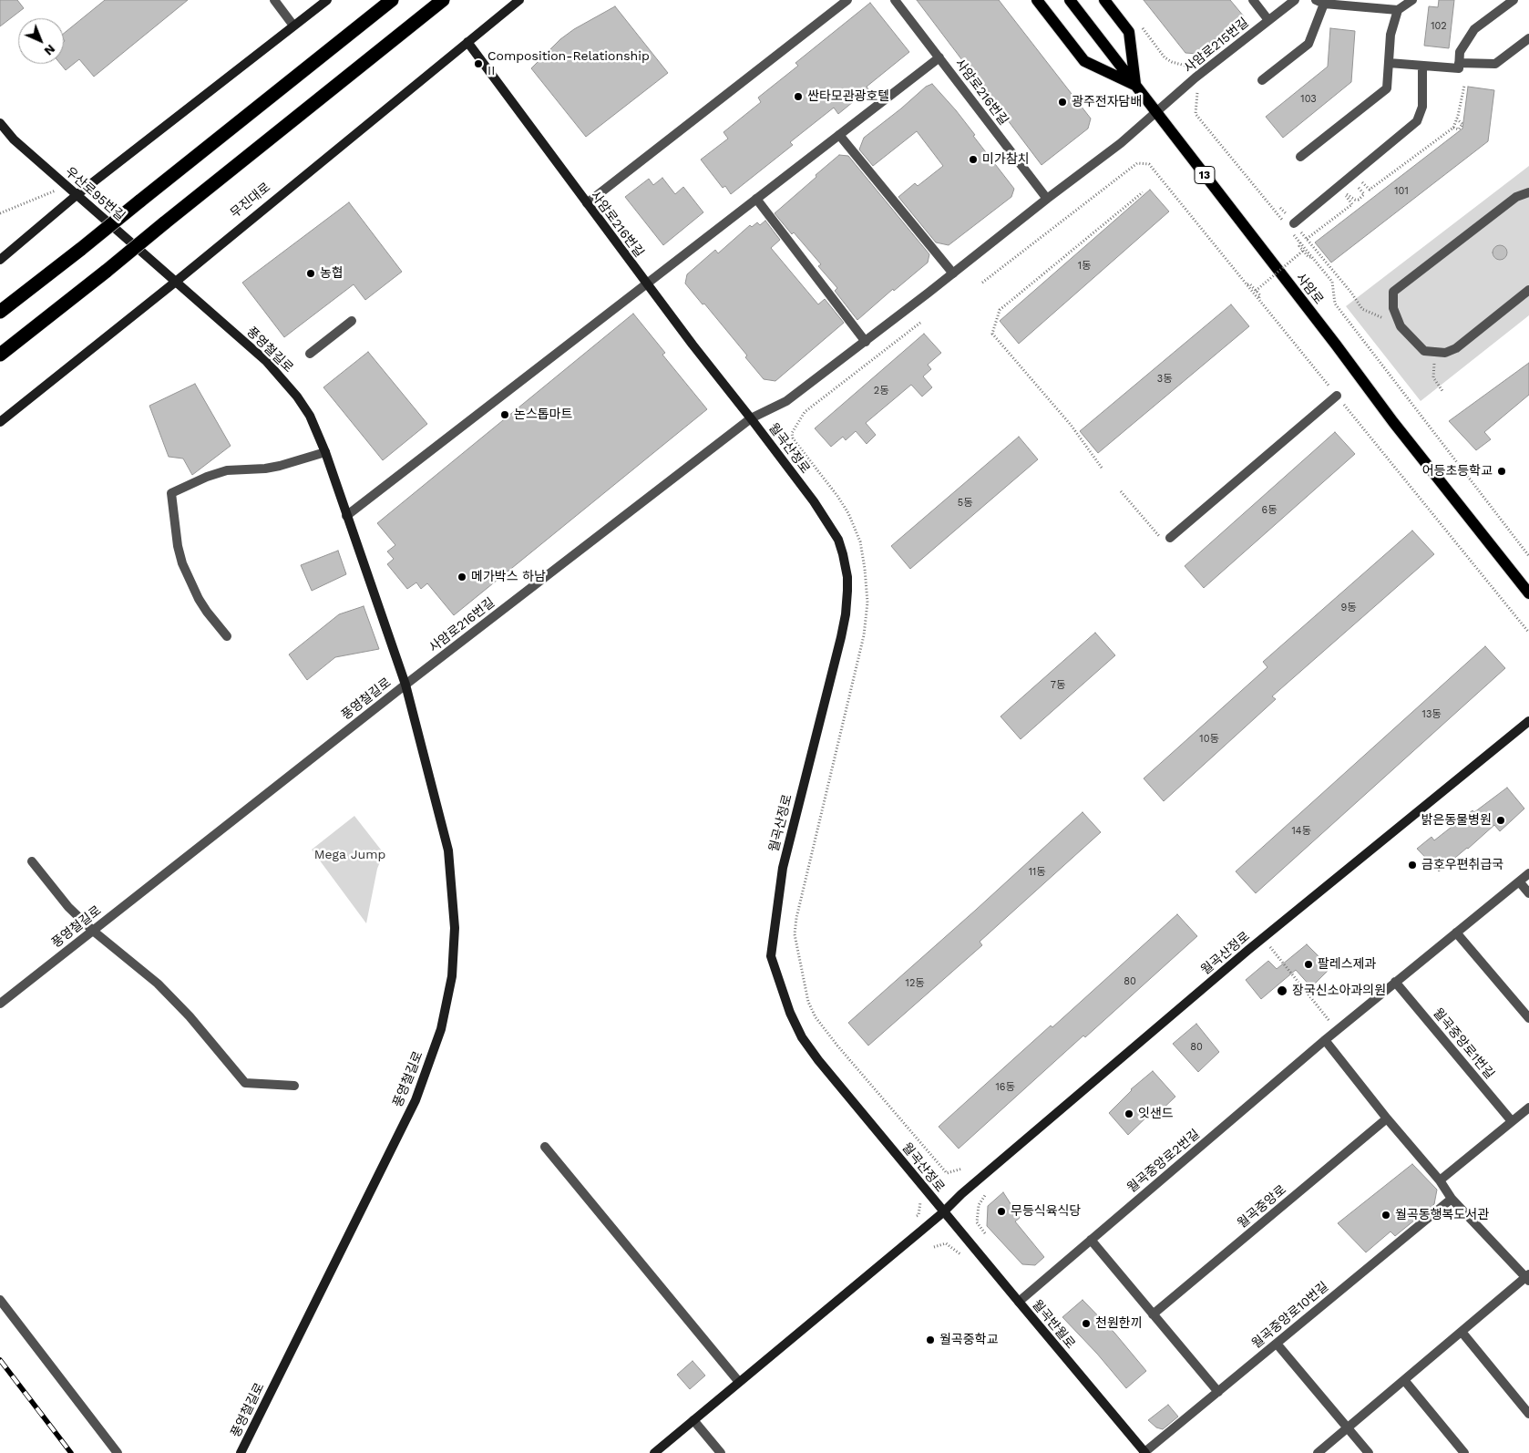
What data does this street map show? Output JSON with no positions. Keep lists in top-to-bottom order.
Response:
{
  "streets": {
    "main road": ["13", "사암로"],
    "street": [
      "사암로215번길",
      "사암로216번길",
      "우산로95번길",
      "무진대로",
      "풍영철길로",
      "월곡산정로",
      "월곡중앙로1번길",
      "월곡중앙로2번길",
      "월곡중앙로",
      "월곡중앙로10번길",
      "월곡반월로"
    ]
  },
  "crossings": [
    ["사암로215번길", "사암로216번길"],
    ["사암로215번길", "사암로"],
    ["사암로216번길", "무진대로"],
    ["사암로216번길", "사암로"],
    ["사암로216번길", "풍영철길로"],
    ["사암로216번길", "월곡산정로"],
    ["우산로95번길", "무진대로"],
    ["우산로95번길", "풍영철길로"],
    ["무진대로", "풍영철길로"],
    ["월곡산정로", "월곡반월로"],
    ["월곡중앙로2번길", "월곡반월로"],
    ["월곡중앙로10번길", "월곡반월로"]
  ],
  "parks": ["Mega Jump"],
  "places": [
    "Composition-Relationship II",
    "싼타모관광호텔",
    "광주전자담배",
    "미가참치",
    "농협",
    "논스톱마트",
    "어등초등학교",
    "메가박스 하남",
    "밝은동물병원",
    "금호우편취급국",
    "팔레스제과",
    "장국신소아과의원",
    "잇샌드",
    "무등식육식당",
    "월곡동행복도서관",
    "천원한끼",
    "월곡중학교"
  ],
  "house_numbers": [
    "102",
    "103",
    "101",
    "1동",
    "3동",
    "2동",
    "5동",
    "6동",
    "9동",
    "7동",
    "13동",
    "10동",
    "14동",
    "11동",
    "80",
    "12동",
    "80",
    "16동"
  ],
  "north": "bottom right"
}
